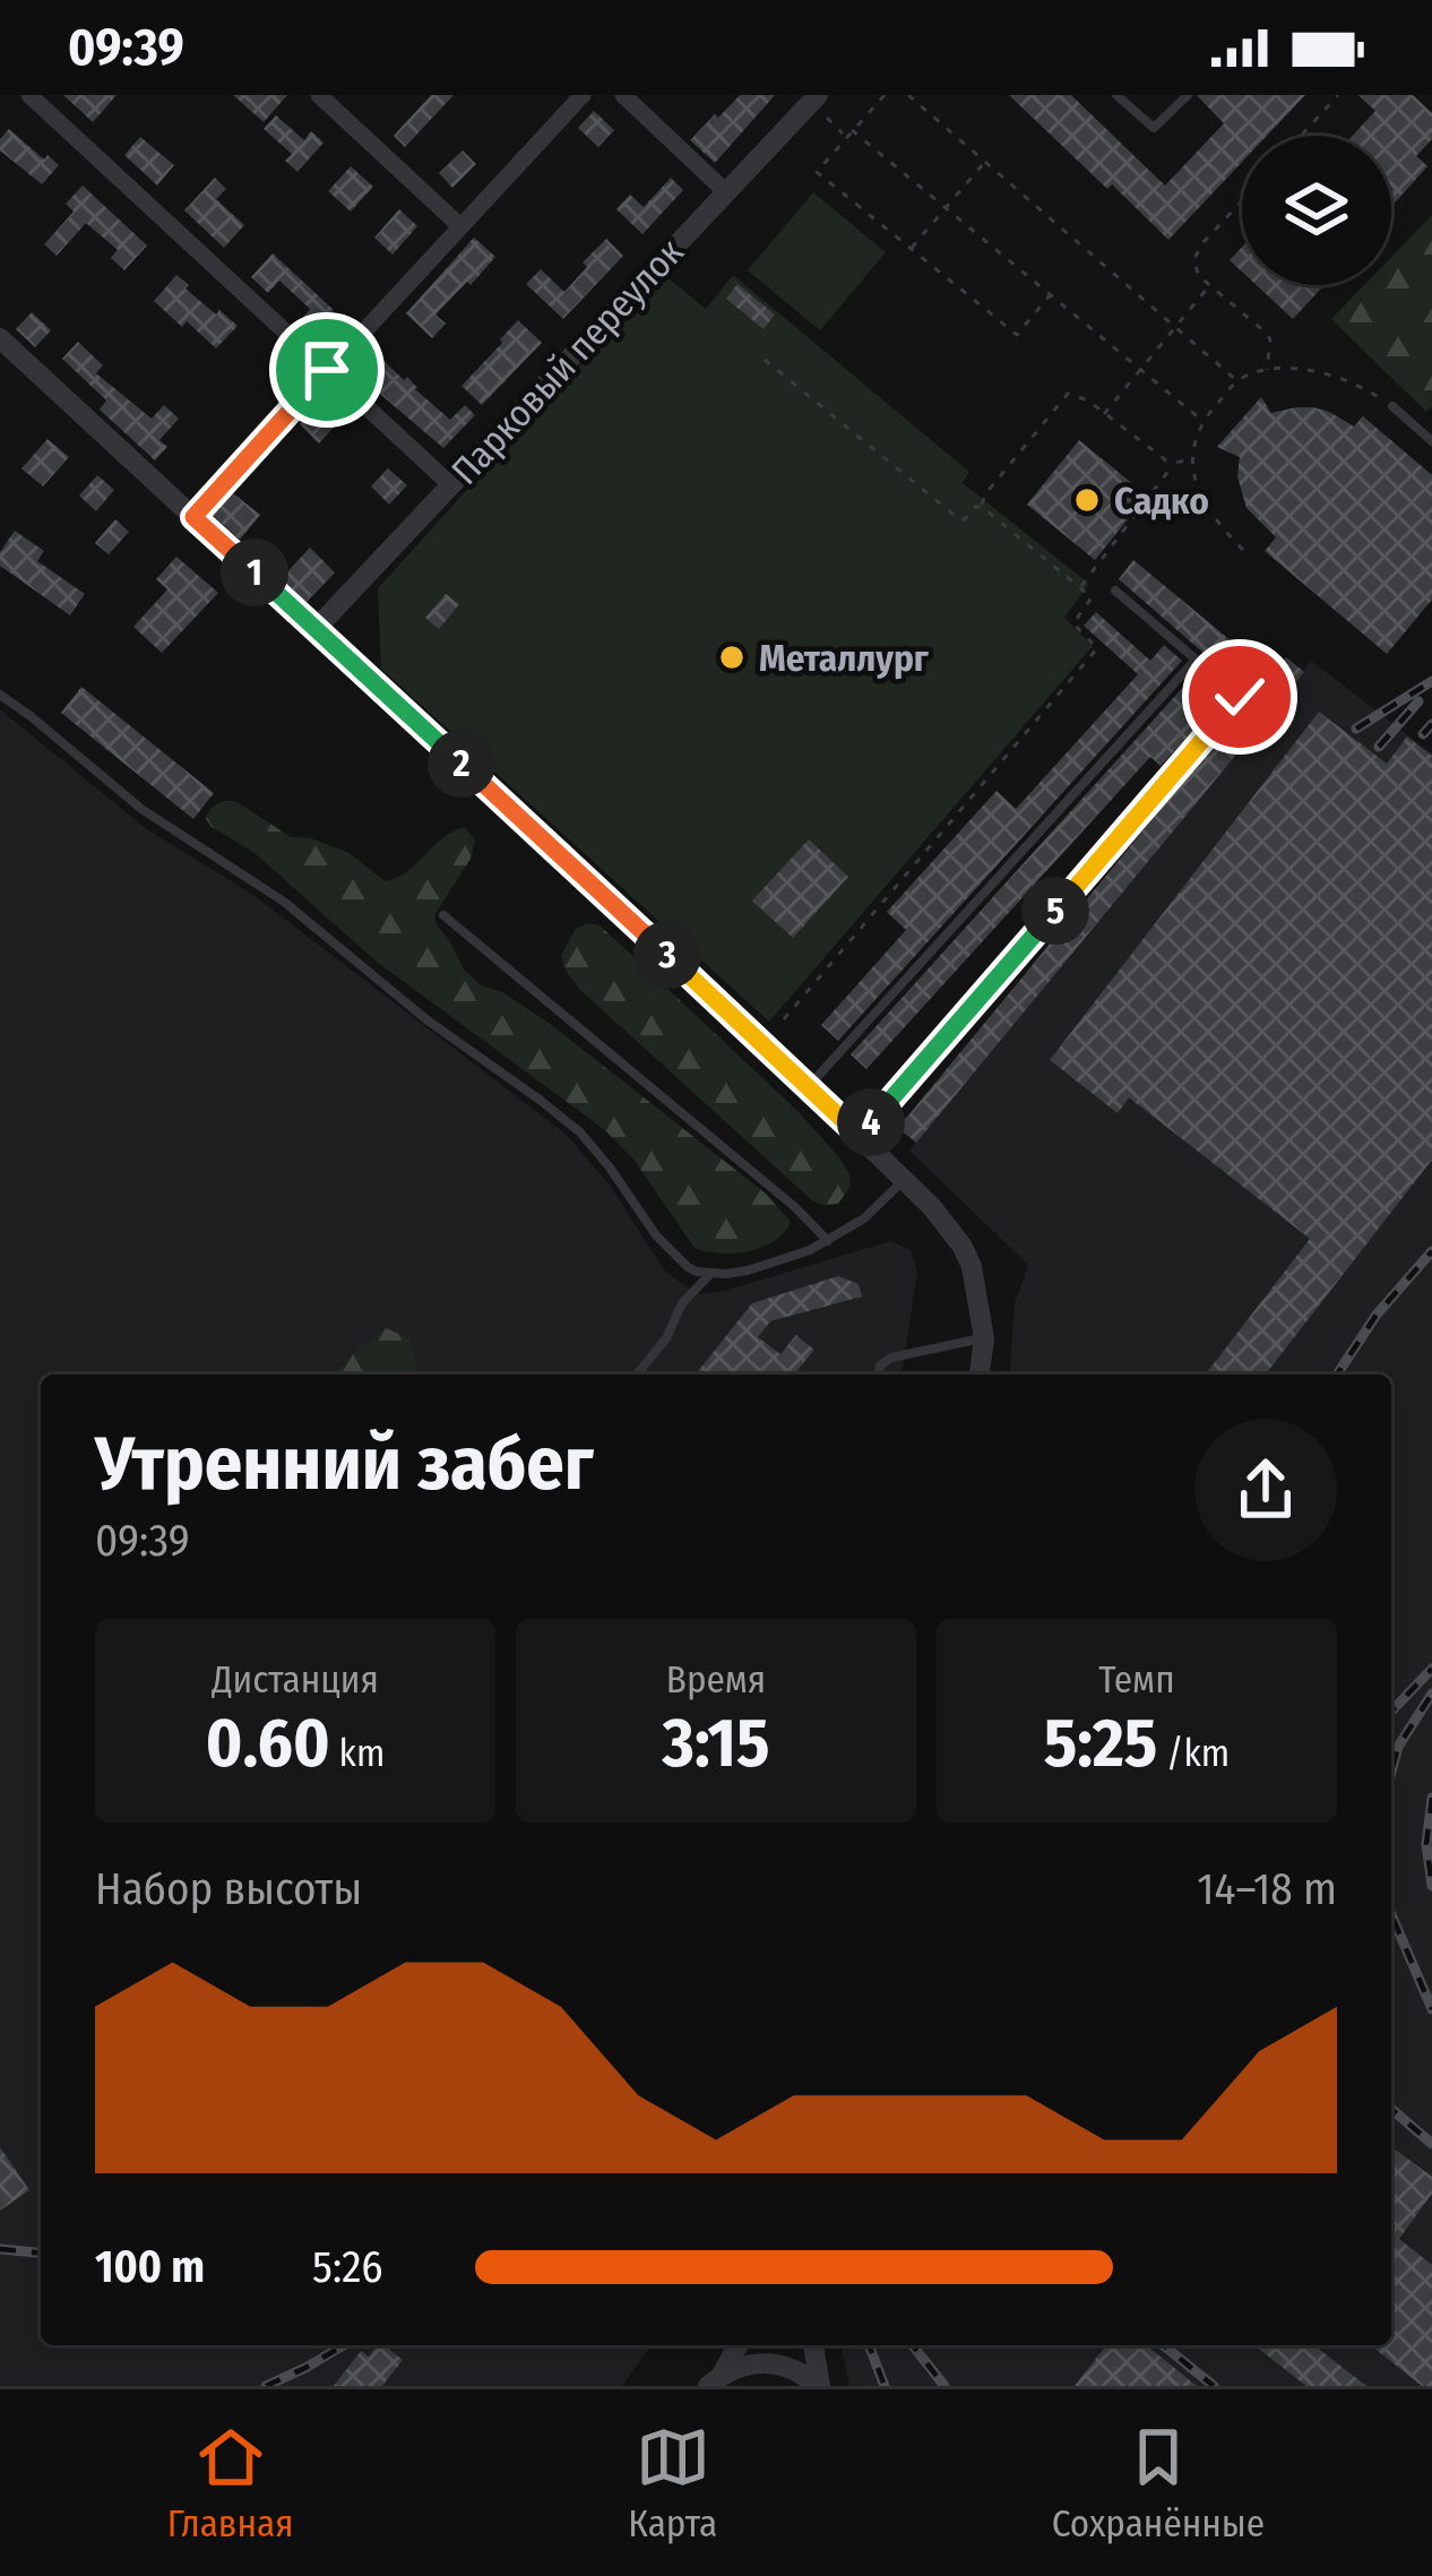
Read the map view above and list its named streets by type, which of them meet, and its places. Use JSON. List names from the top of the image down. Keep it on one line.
{"streets":{"street":["Парковый переулок"]},"places":["Садко","Металлург"],"page":{"status":"09:39","pins":["1","2","5","3","4"],"heading":["Утренний забег","09:39"],"stats":[["Дистанция","0.60 km"],["Время","3:15"],["Темп","5:25 /km"]],"chart":["Набор высоты","14–18 m"],"list":[{"name":"100 m","note":"5:26"}],"tabs":["Главная","Карта","Сохранённые"]}}
